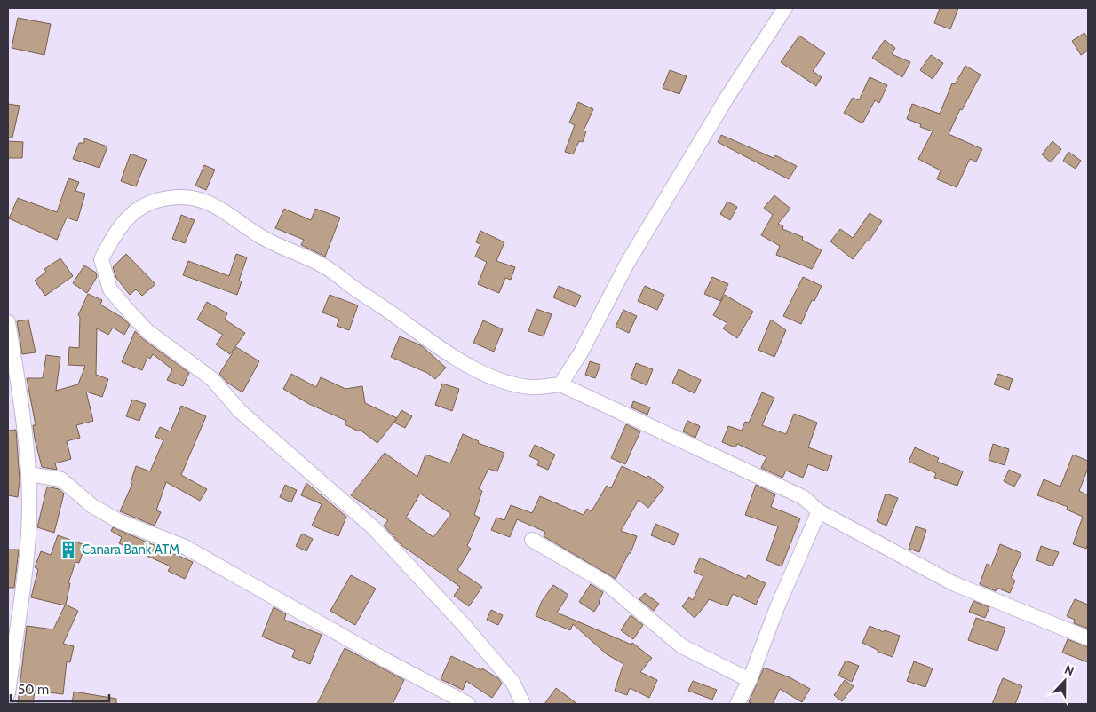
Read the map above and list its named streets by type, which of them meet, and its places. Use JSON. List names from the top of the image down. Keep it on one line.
{"places":{"building":["Canara Bank ATM"]},"scale_bar":"50 m","north":"top"}
